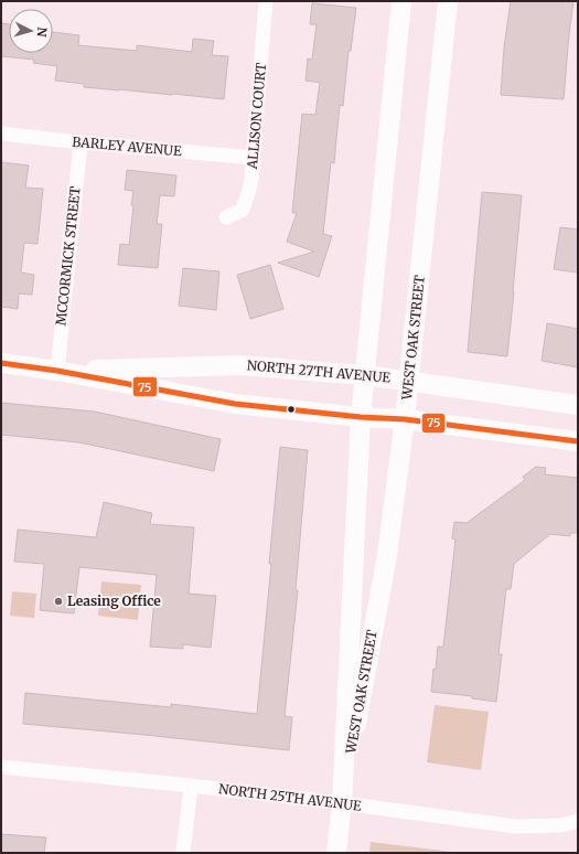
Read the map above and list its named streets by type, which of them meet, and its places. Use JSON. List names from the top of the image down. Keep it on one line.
{"streets":{"main road":["WEST OAK STREET","NORTH 27TH AVENUE"],"street":["ALLISON COURT","BARLEY AVENUE","MCCORMICK STREET","NORTH 25TH AVENUE"]},"crossings":[["ALLISON COURT","BARLEY AVENUE"],["BARLEY AVENUE","MCCORMICK STREET"],["MCCORMICK STREET","NORTH 27TH AVENUE"],["WEST OAK STREET","NORTH 27TH AVENUE"],["WEST OAK STREET","NORTH 25TH AVENUE"]],"places":["Leasing Office"],"lines":["transit line 75"],"north":"right"}
